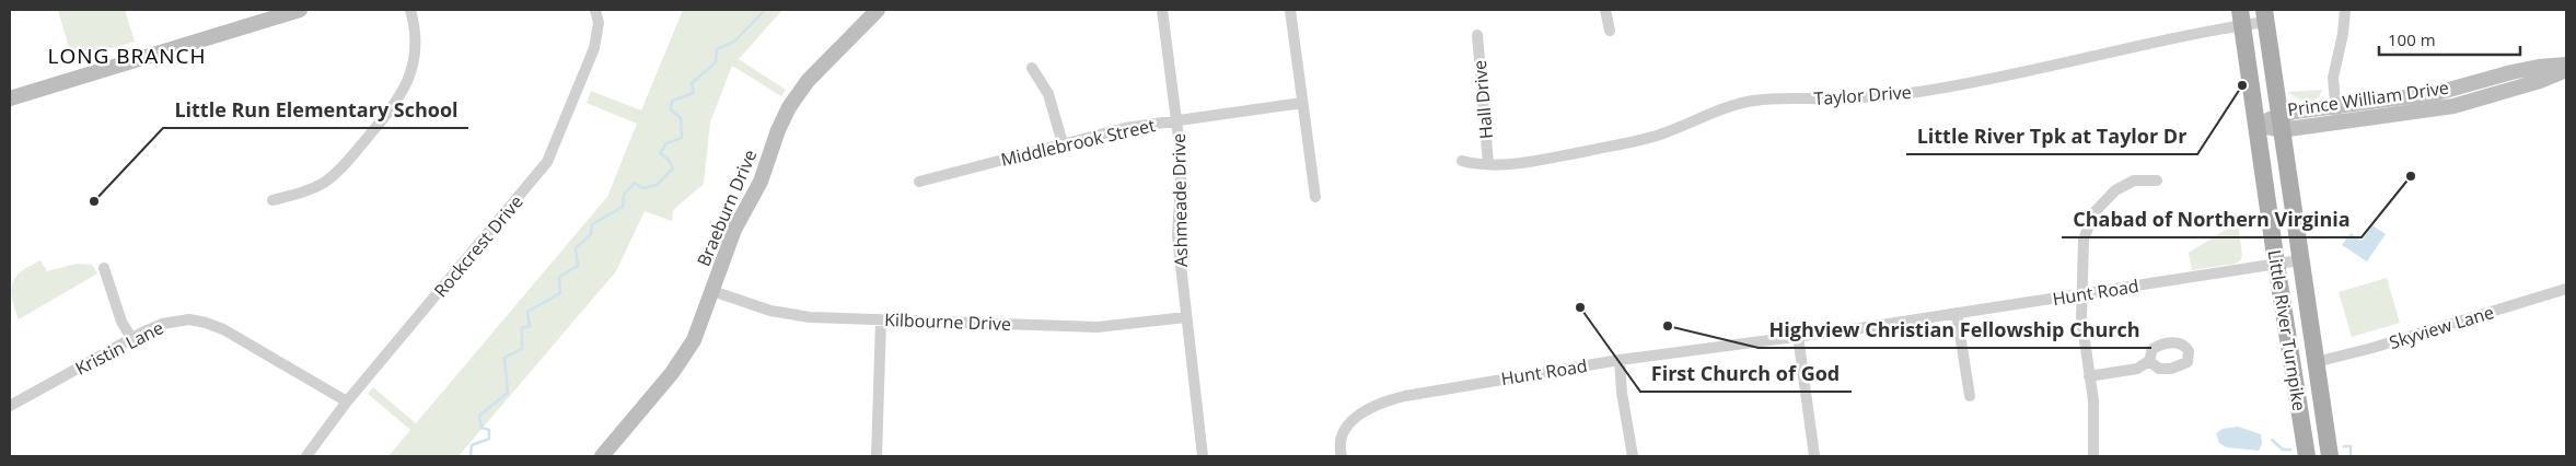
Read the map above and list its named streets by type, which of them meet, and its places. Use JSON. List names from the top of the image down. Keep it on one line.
{"streets":{"main road":["Little River Turnpike"],"street":["Taylor Drive","Prince William Drive","Hall Drive","Middlebrook Street","Ashmeade Drive","Braeburn Drive","Rockcrest Drive","Hunt Road","Kilbourne Drive","Skyview Lane","Kristin Lane"]},"crossings":[["Taylor Drive","Hall Drive"],["Taylor Drive","Little River Turnpike"],["Prince William Drive","Little River Turnpike"],["Middlebrook Street","Ashmeade Drive"],["Ashmeade Drive","Kilbourne Drive"],["Braeburn Drive","Kilbourne Drive"],["Rockcrest Drive","Kristin Lane"],["Hunt Road","Little River Turnpike"],["Skyview Lane","Little River Turnpike"]],"districts":["LONG BRANCH"],"places":["Little River Tpk at Taylor Dr","Chabad of Northern Virginia","Little Run Elementary School","First Church of God","Highview Christian Fellowship Church"],"scale_bar":"100 m"}
